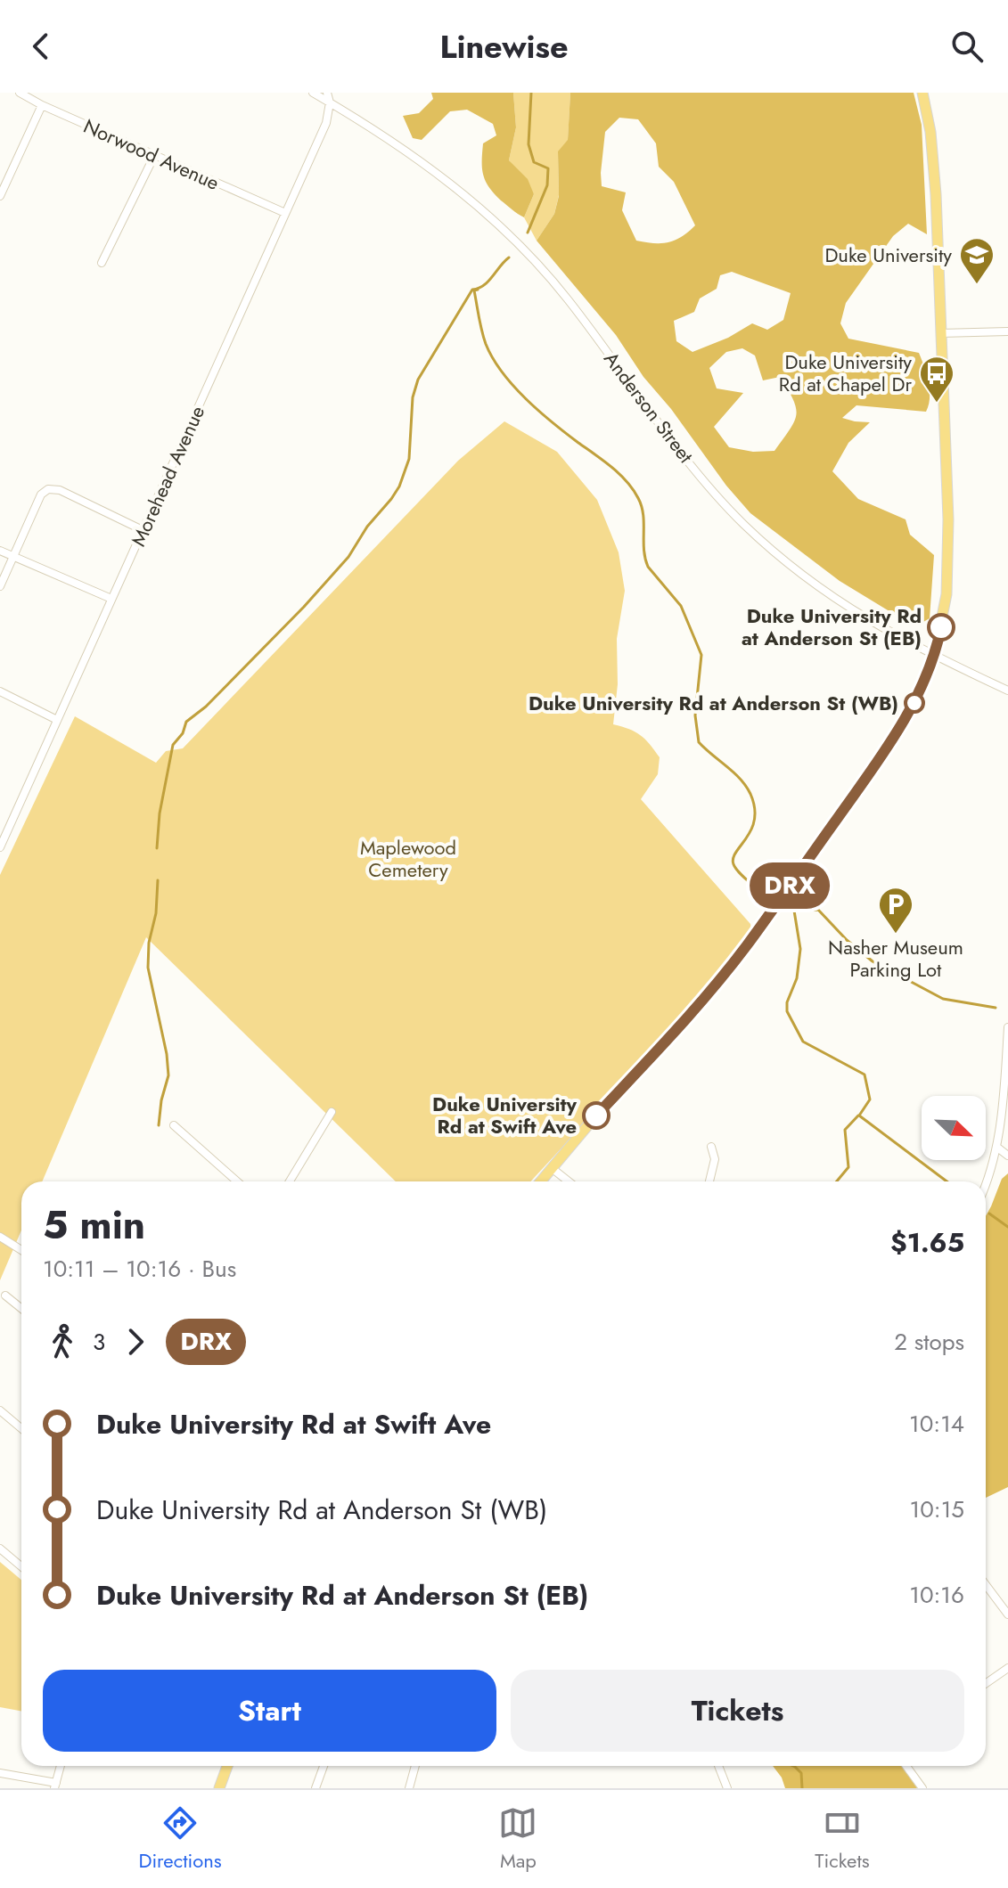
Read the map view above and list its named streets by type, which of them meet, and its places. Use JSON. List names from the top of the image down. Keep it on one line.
{"streets":{"street":["Norwood Avenue","Anderson Street","Morehead Avenue"]},"crossings":[["Norwood Avenue","Morehead Avenue"],["Anderson Street","Morehead Avenue"]],"parks":["Maplewood Cemetery"],"places":{"school or university":["Duke University"],"bus stop":["Duke University Rd at Chapel Dr"],"other":["Duke University Rd at Anderson St (EB)","Duke University Rd at Anderson St (WB)","Duke University Rd at Swift Ave"],"parking":["Nasher Museum Parking Lot"]},"lines":["bus line DRX"],"north":"bottom right","page":{"header":"Linewise","on_map":"DRX","heading":["5 min","10:11 – 10:16 · Bus","$1.65"],"legs":["3","DRX","2 stops"],"list":[{"name":"Duke University Rd at Swift Ave","value":"10:14"},{"name":"Duke University Rd at Anderson St (WB)","value":"10:15"},{"name":"Duke University Rd at Anderson St (EB)","value":"10:16"}],"buttons":["Start","Tickets"],"tabs":["Directions","Map","Tickets"]}}
